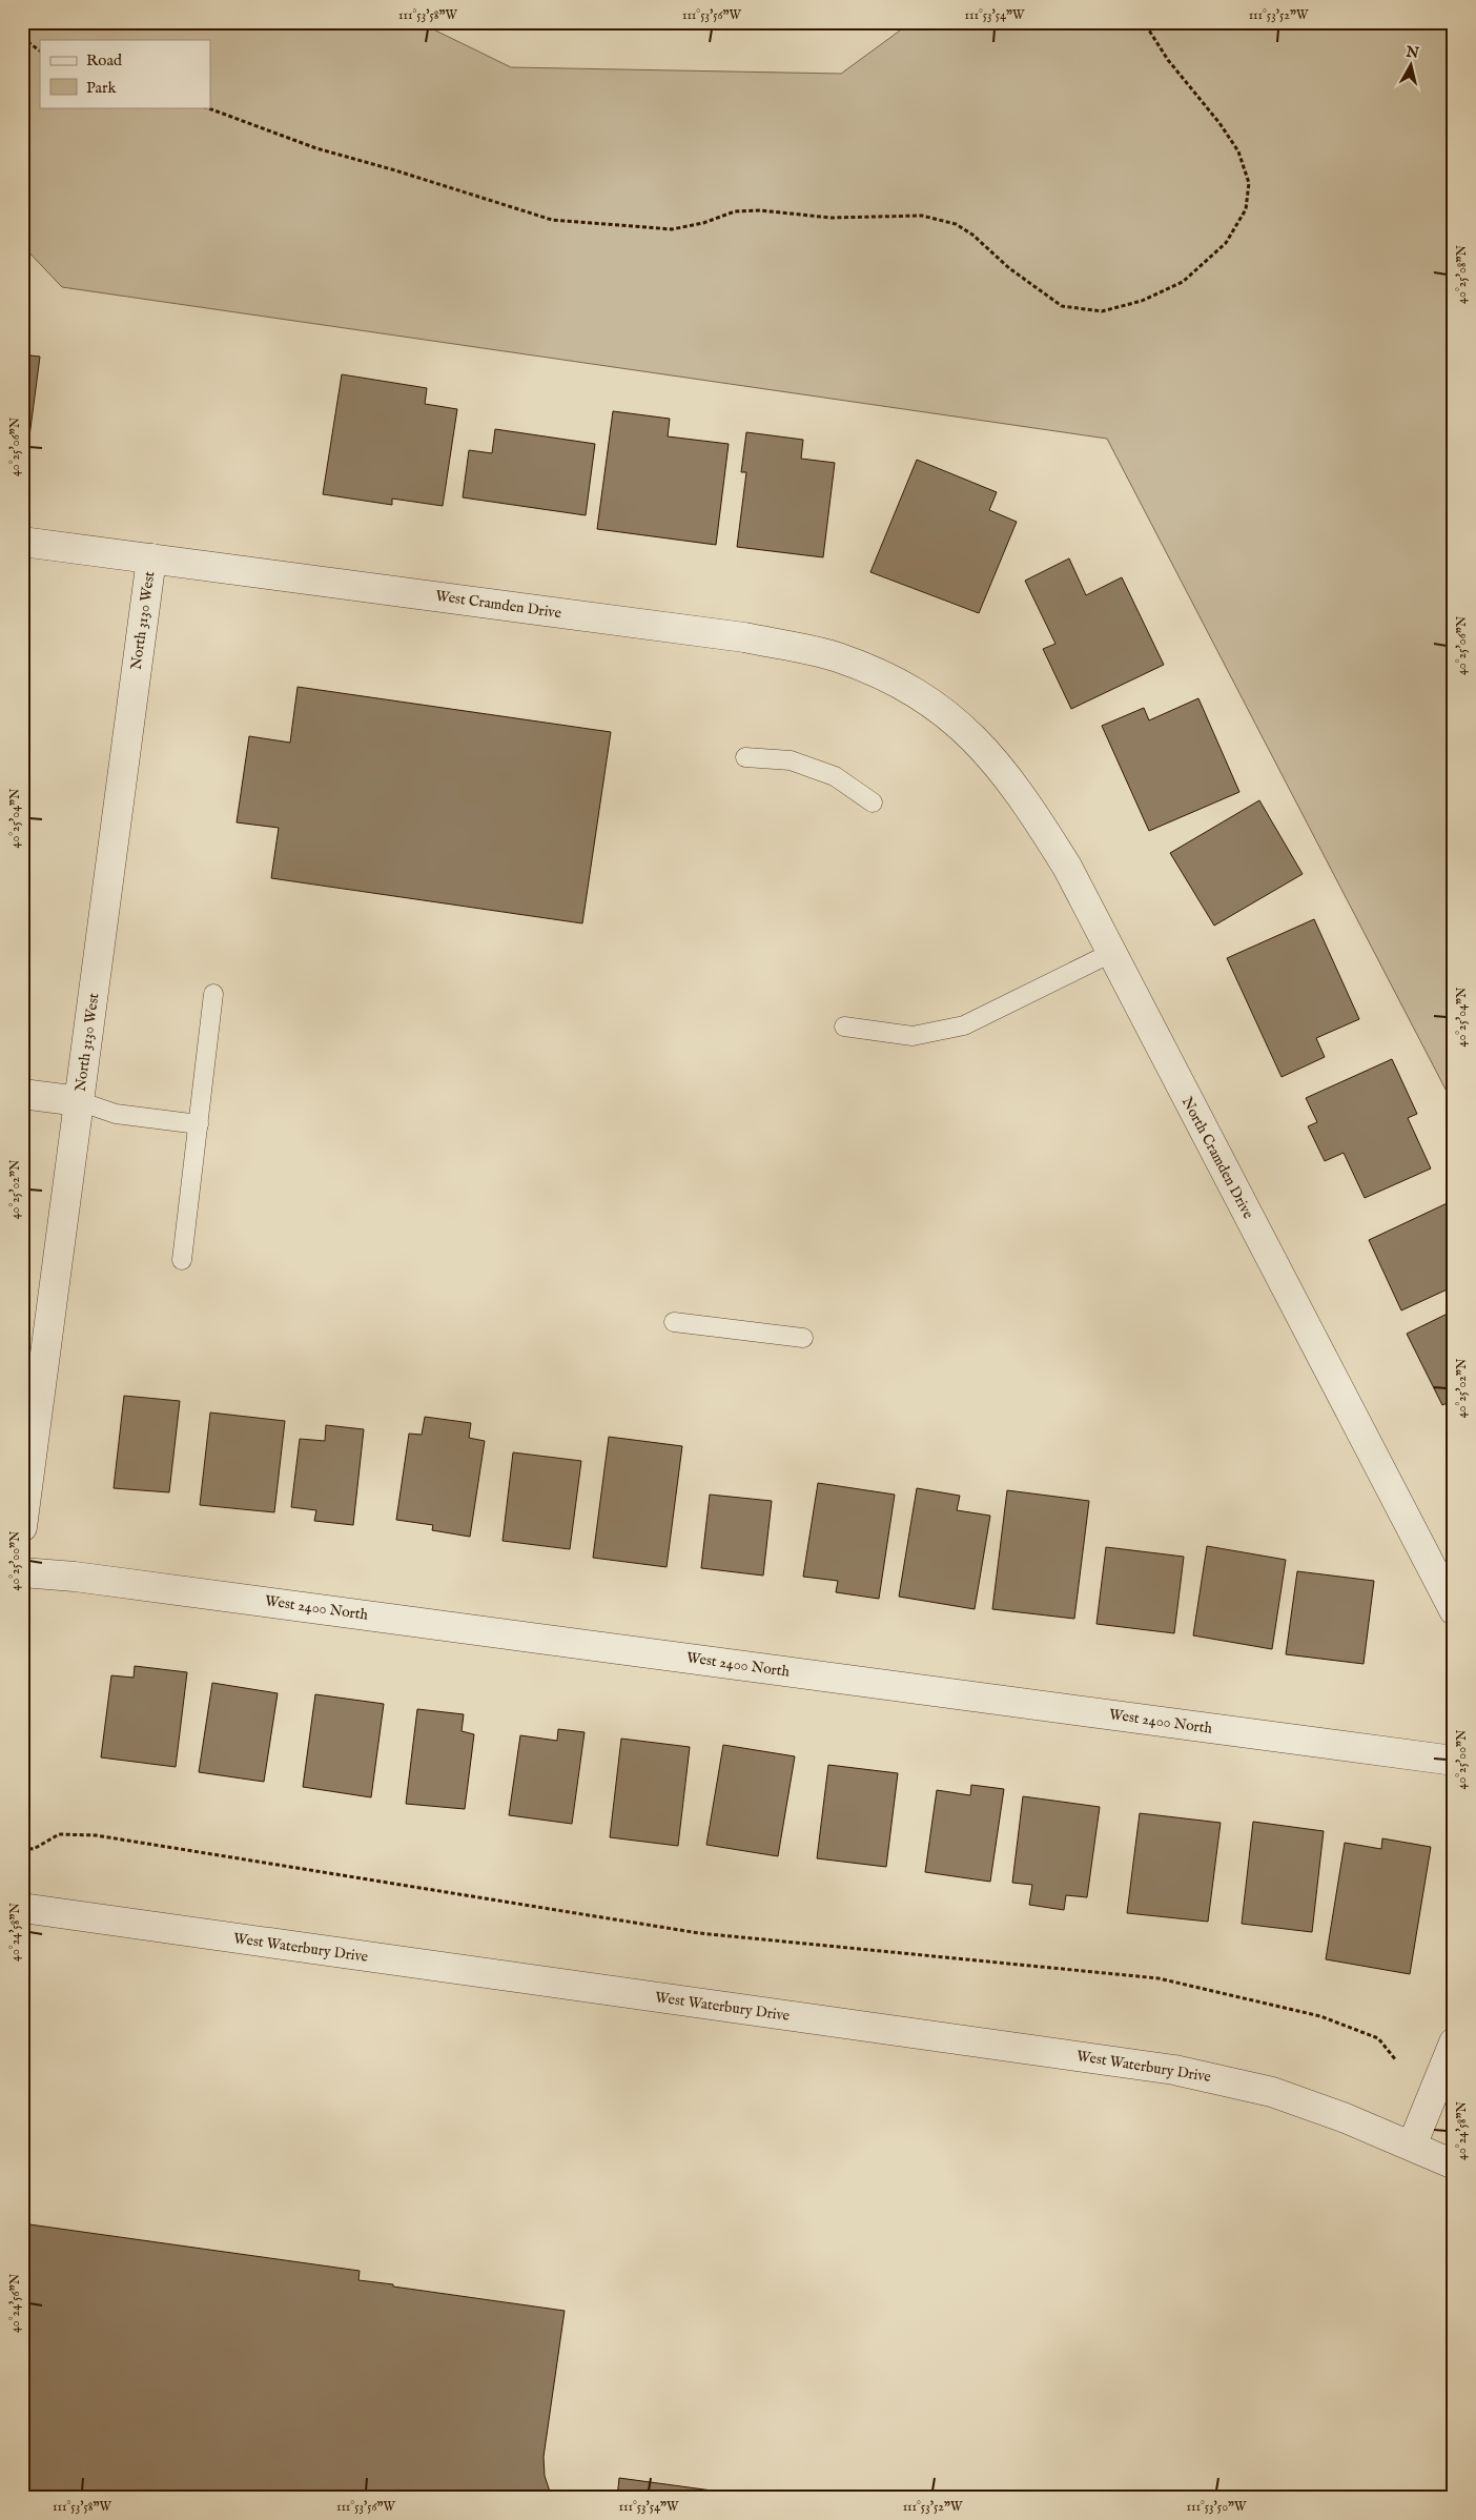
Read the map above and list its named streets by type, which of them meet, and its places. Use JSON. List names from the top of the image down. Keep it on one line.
{"streets":{"street":["West Cramden Drive","North 3130 West","North Cramden Drive","West 2400 North","West Waterbury Drive"]},"crossings":[["West Cramden Drive","North 3130 West"],["West Cramden Drive","North Cramden Drive"]],"legend":["Road","Park"],"north":"top","coordinates":["111°53'58\"W","111°53'56\"W","111°53'54\"W","111°53'52\"W","40°25'08\"N","40°25'06\"N","40°25'04\"N","40°25'02\"N","40°25'00\"N","40°24'58\"N","40°24'56\"N","111°53'50\"W"]}
